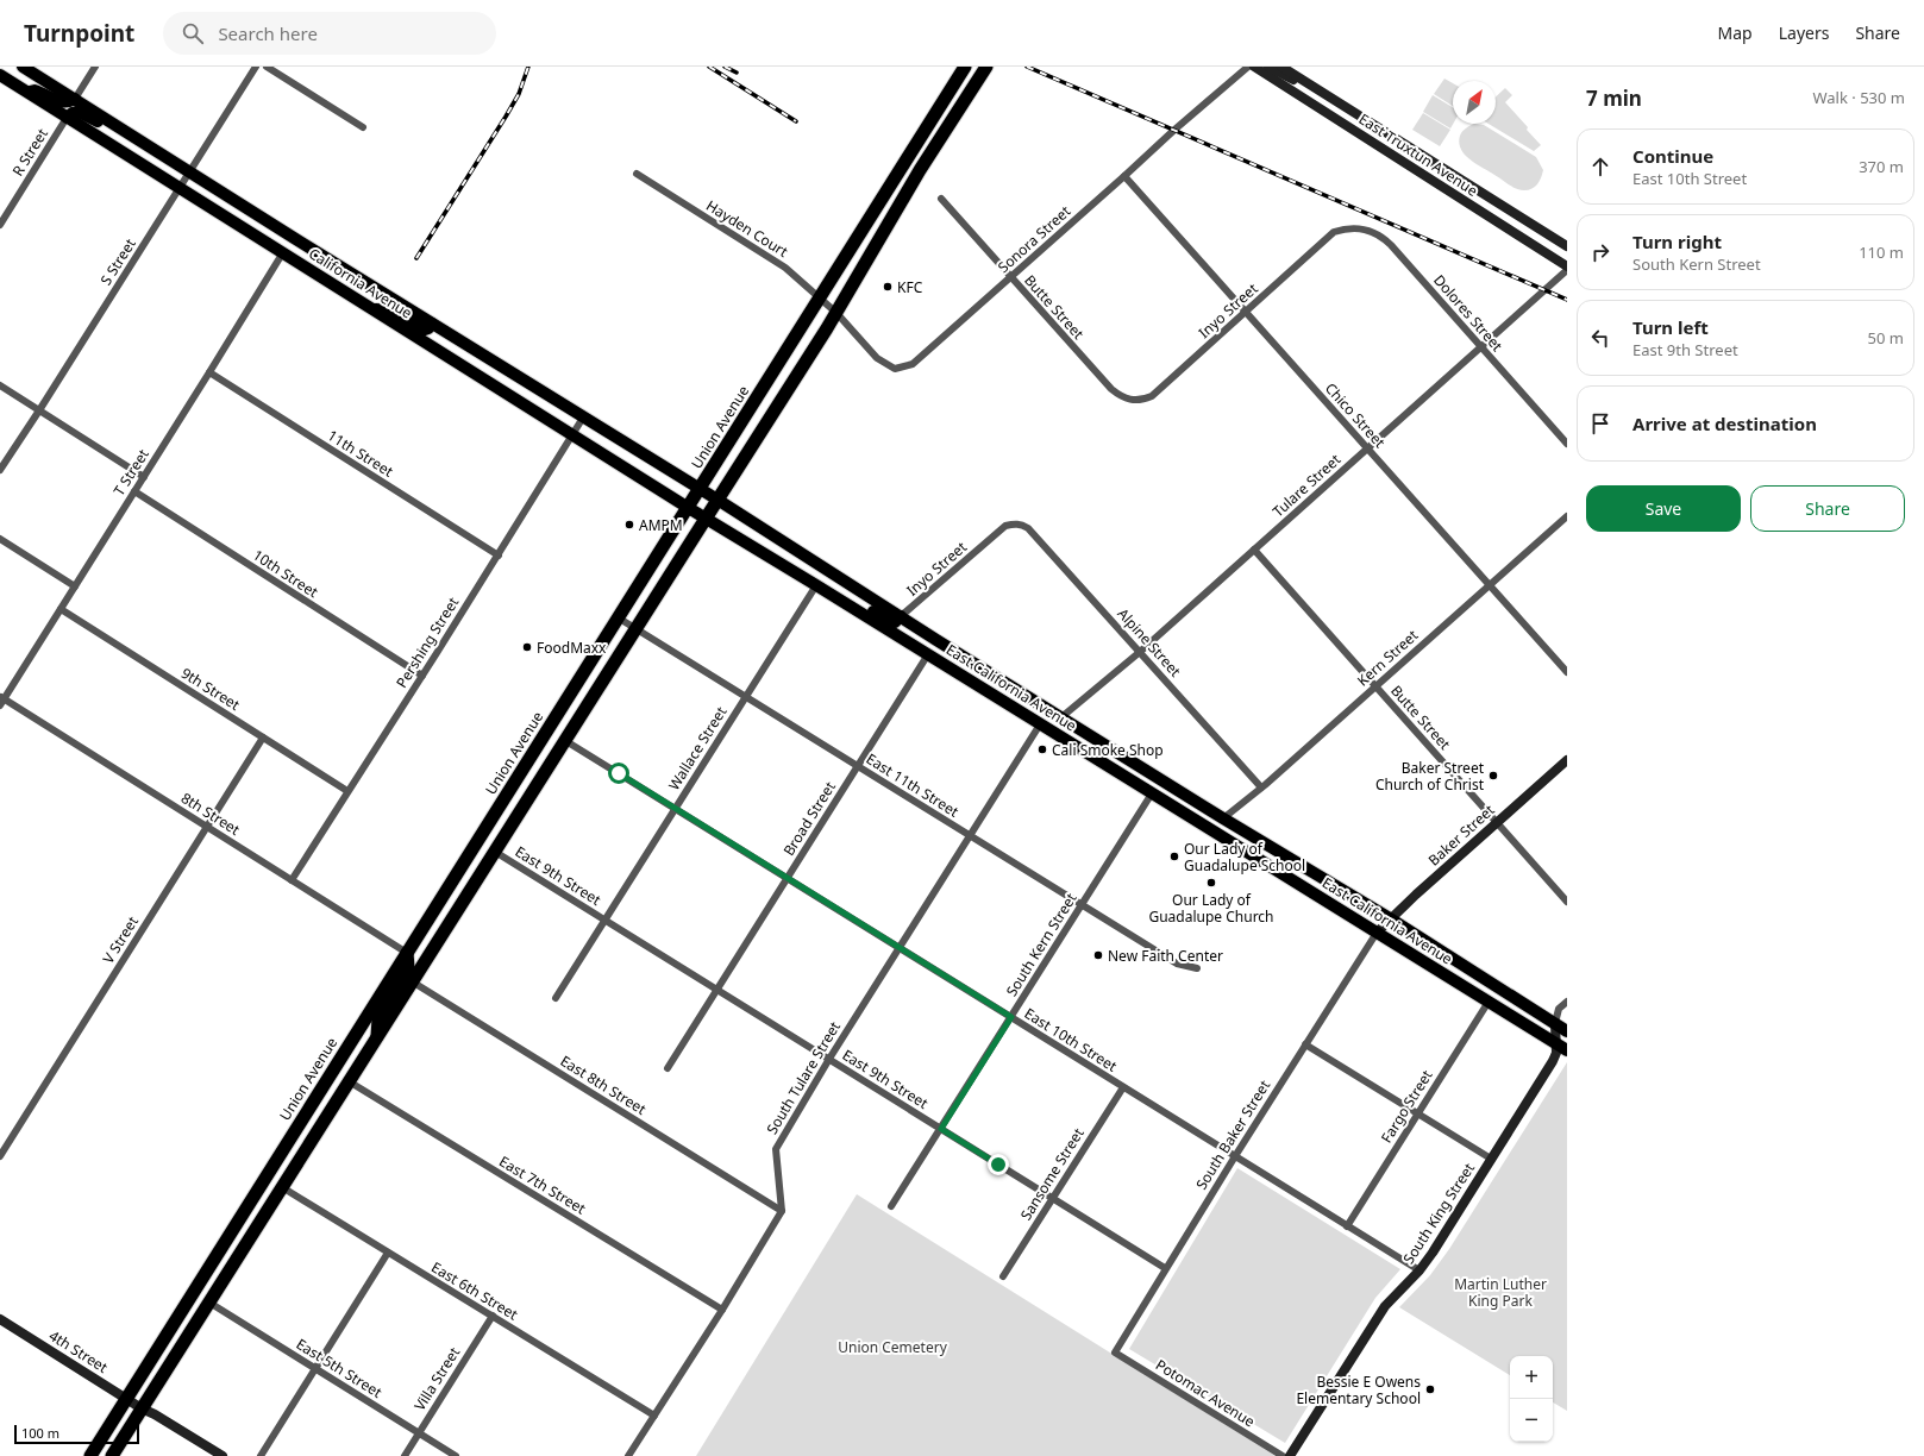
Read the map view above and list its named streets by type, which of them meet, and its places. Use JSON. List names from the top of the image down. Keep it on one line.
{"streets":{"highway":["Union Avenue"],"main road":["California Avenue","East California Avenue"],"street":["R Street","East Truxtun Avenue","Hayden Court","Sonora Street","S Street","Butte Street","Inyo Street","Dolores Street","Chico Street","11th Street","T Street","Tulare Street","10th Street","Pershing Street","Alpine Street","Kern Street","9th Street","Wallace Street","East 11th Street","8th Street","Broad Street","Baker Street","East 9th Street","V Street","South Kern Street","East 10th Street","South Tulare Street","East 8th Street","Fargo Street","South Baker Street","Sansome Street","East 7th Street","South King Street","East 6th Street","4th Street","East 5th Street","Villa Street","Potomac Avenue"]},"crossings":[["R Street","California Avenue"],["East Truxtun Avenue","Tulare Street"],["Hayden Court","Sonora Street"],["Hayden Court","Union Avenue"],["Sonora Street","Butte Street"],["Sonora Street","Chico Street"],["S Street","California Avenue"],["California Avenue","Union Avenue"],["California Avenue","T Street"],["California Avenue","Pershing Street"],["California Avenue","East California Avenue"],["Butte Street","Inyo Street"],["Butte Street","Tulare Street"],["Butte Street","Kern Street"],["Butte Street","Baker Street"],["Inyo Street","Dolores Street"],["Inyo Street","Chico Street"],["Inyo Street","Alpine Street"],["Inyo Street","East California Avenue"],["Dolores Street","Tulare Street"],["Chico Street","Tulare Street"],["Chico Street","Kern Street"],["Union Avenue","East 11th Street"],["Union Avenue","8th Street"],["Union Avenue","4th Street"],["11th Street","T Street"],["11th Street","Pershing Street"],["T Street","10th Street"],["T Street","9th Street"],["T Street","8th Street"],["Tulare Street","Alpine Street"],["Tulare Street","East California Avenue"],["10th Street","Pershing Street"],["Pershing Street","9th Street"],["Pershing Street","8th Street"],["Alpine Street","Kern Street"],["Kern Street","East California Avenue"],["East California Avenue","Wallace Street"],["East California Avenue","Broad Street"],["East California Avenue","Baker Street"],["East California Avenue","South Kern Street"],["East California Avenue","South Tulare Street"],["East California Avenue","Fargo Street"],["East California Avenue","South Baker Street"],["East California Avenue","South King Street"],["9th Street","V Street"],["Wallace Street","East 11th Street"],["Wallace Street","East 9th Street"],["Wallace Street","East 10th Street"],["East 11th Street","Broad Street"],["East 11th Street","South Kern Street"],["East 11th Street","South Tulare Street"],["8th Street","V Street"],["Broad Street","East 9th Street"],["Broad Street","East 10th Street"],["Baker Street","South Baker Street"],["East 9th Street","South Kern Street"],["East 9th Street","South Tulare Street"],["East 9th Street","South Baker Street"],["East 9th Street","Sansome Street"],["South Kern Street","East 10th Street"],["East 10th Street","South Tulare Street"],["East 10th Street","Fargo Street"],["East 10th Street","South Baker Street"],["East 10th Street","Sansome Street"],["East 10th Street","South King Street"],["South Tulare Street","East 8th Street"],["South Baker Street","Potomac Avenue"],["East 6th Street","Villa Street"],["East 5th Street","Villa Street"]],"parks":["Martin Luther King Park","Union Cemetery"],"places":["KFC","AMPM","FoodMaxx","Cali Smoke Shop","Baker Street Church of Christ","Our Lady of Guadalupe School","Our Lady of Guadalupe Church","New Faith Center","Bessie E Owens Elementary School"],"scale_bar":"100 m","north":"top right","page":{"header":"Turnpoint","search":"Search here","nav":["Map","Layers","Share"],"heading":["7 min","Walk · 530 m"],"list":[["Continue","East 10th Street","370 m"],["Turn right","South Kern Street","110 m"],["Turn left","East 9th Street","50 m"],"Arrive at destination"],"buttons":["Save","Share"],"map_buttons":["+","−"],"scale":"100 m"}}
